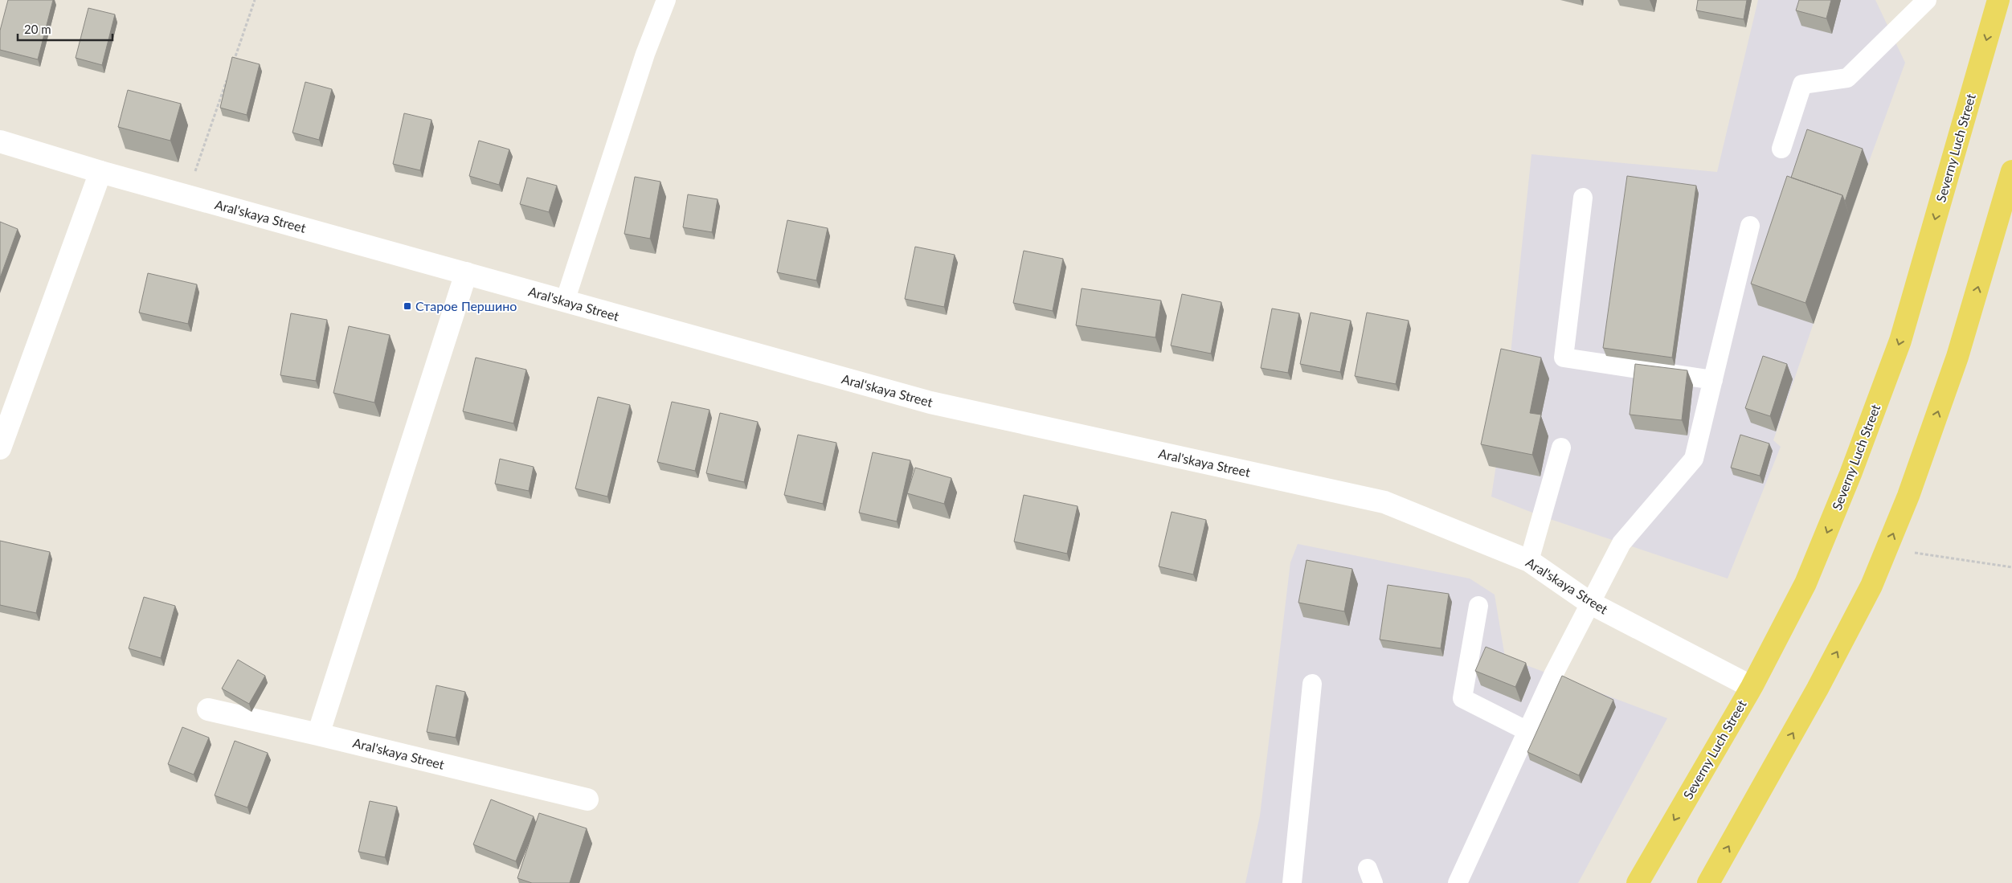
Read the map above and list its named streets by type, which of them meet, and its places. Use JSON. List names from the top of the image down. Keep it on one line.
{"streets":{"main road":["Severny Luch Street"],"street":["Aral'skaya Street"]},"crossings":[["Severny Luch Street","Aral'skaya Street"]],"places":{"transit":["Старое Першино"]},"scale_bar":"20 m"}
